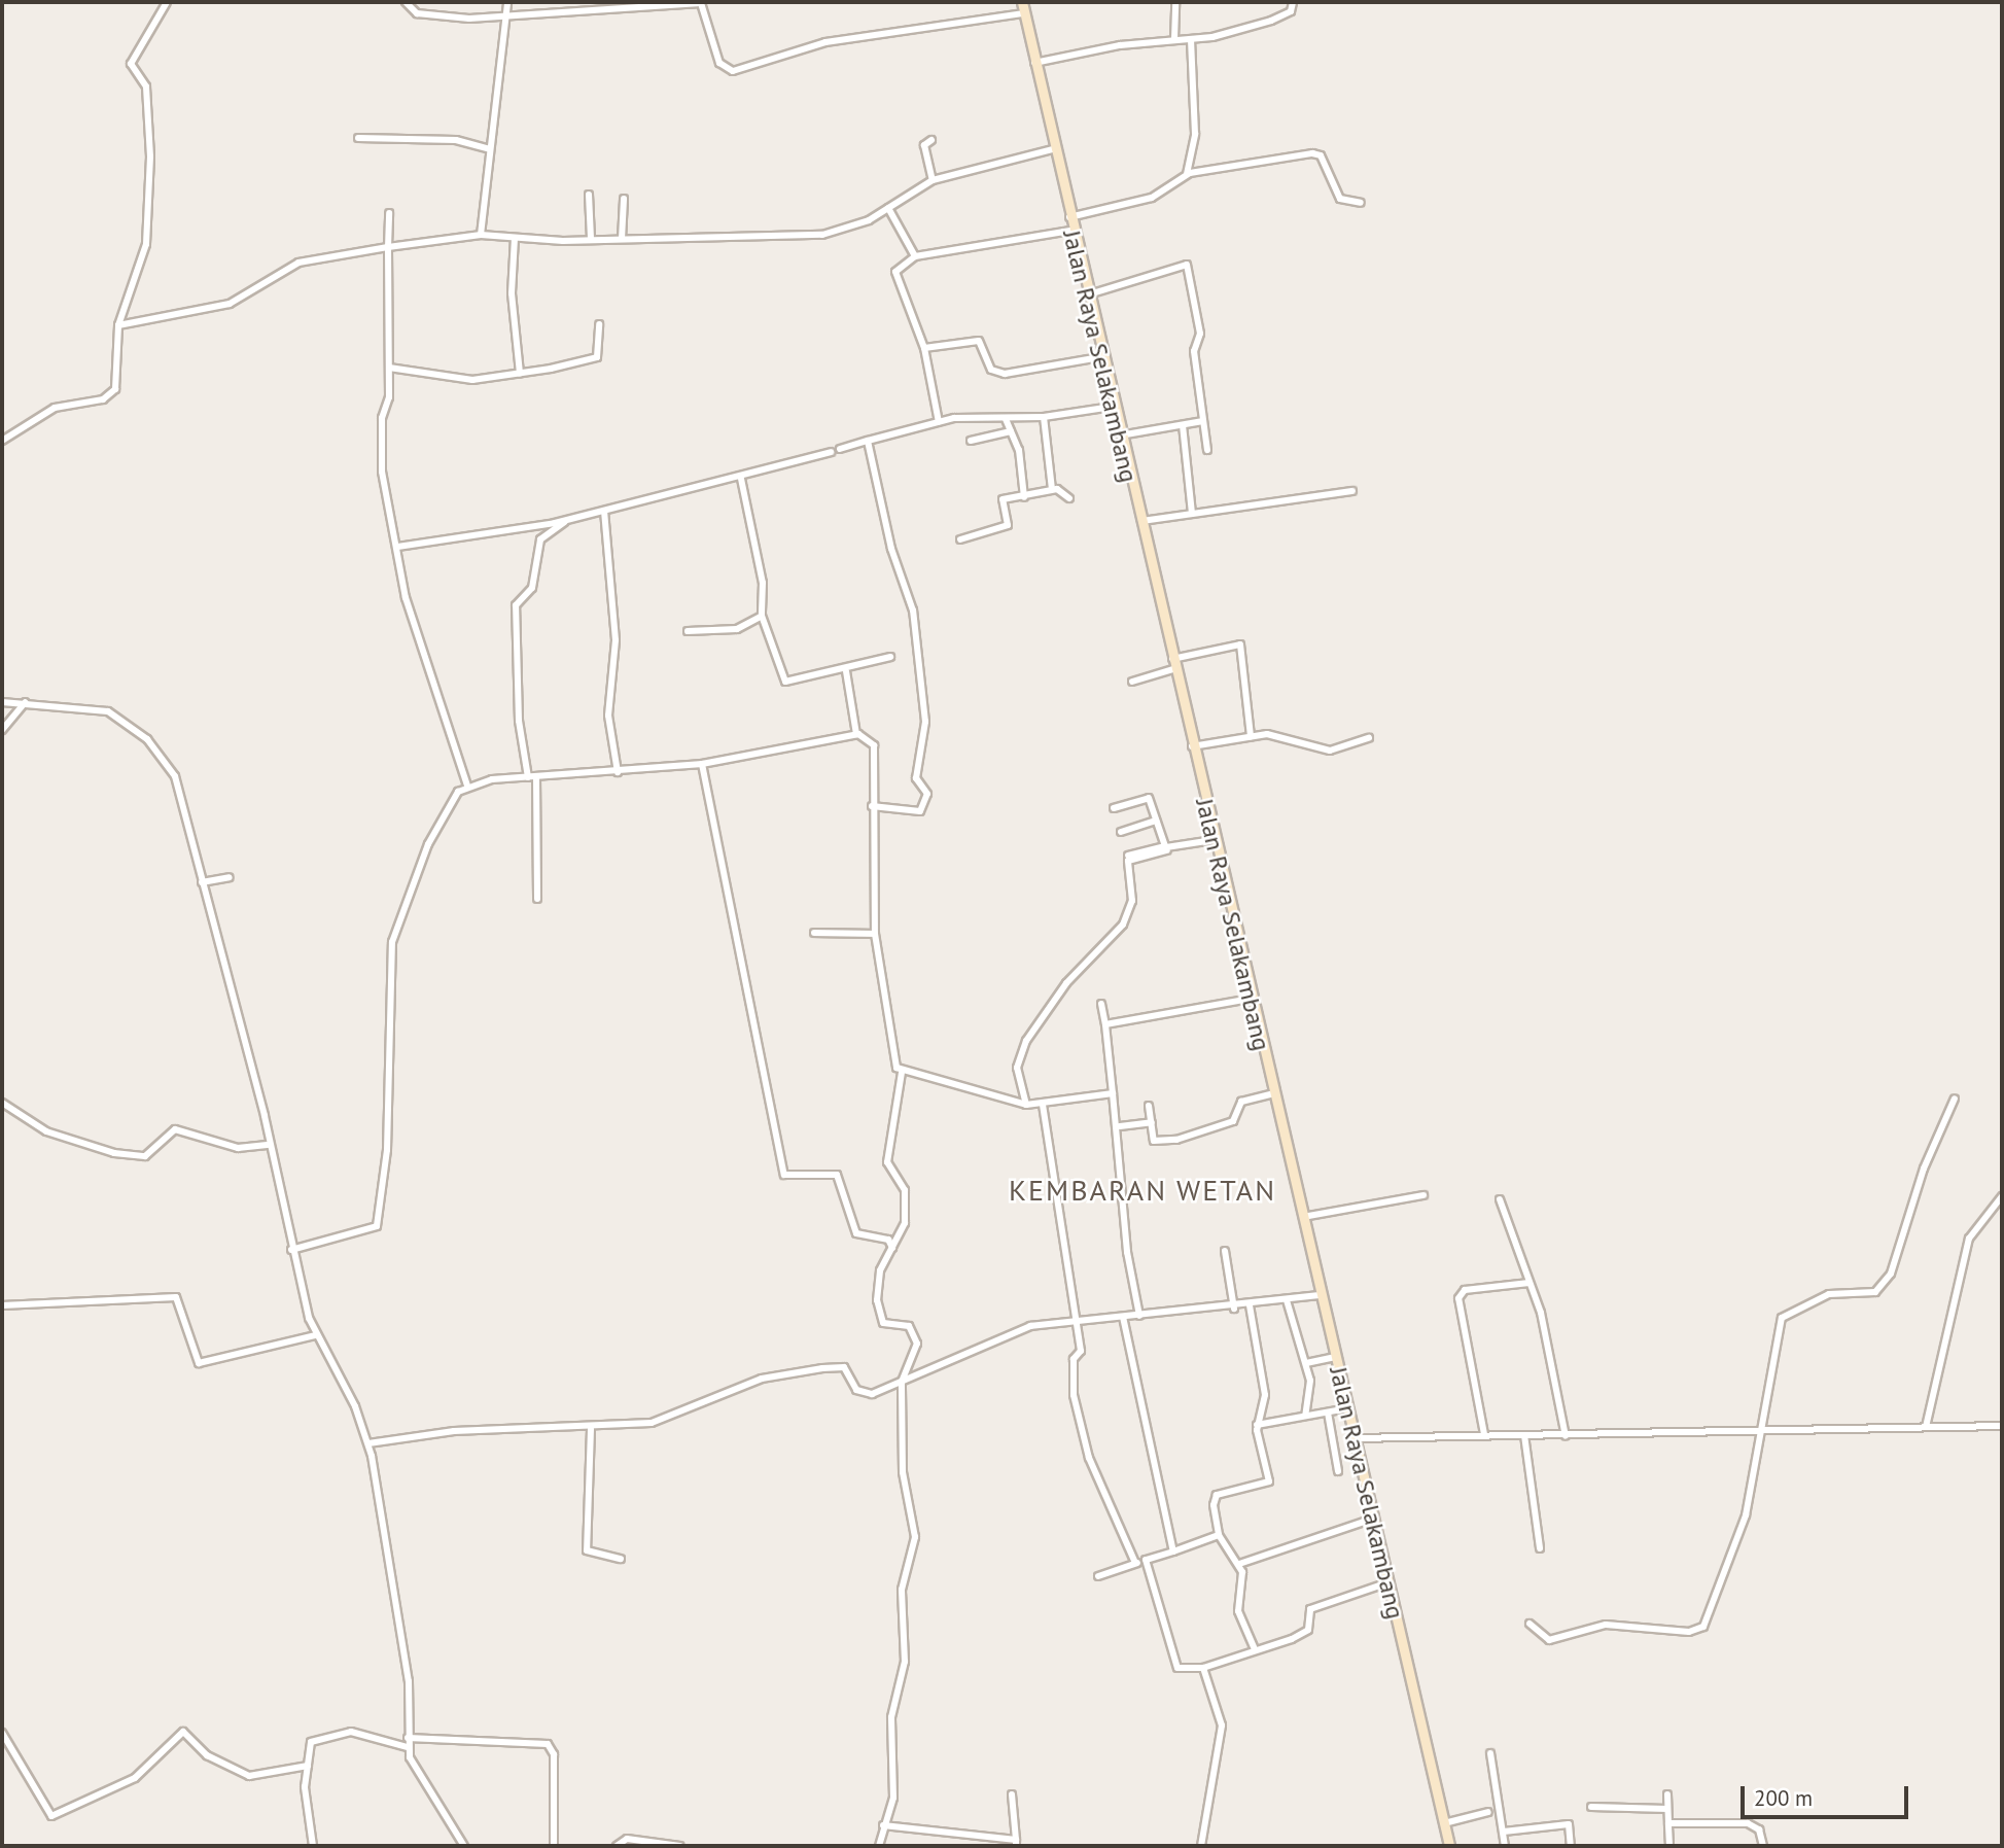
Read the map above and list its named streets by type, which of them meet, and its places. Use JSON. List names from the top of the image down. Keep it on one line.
{"streets":{"main road":["Jalan Raya Selakambang"]},"districts":["KEMBARAN WETAN"],"scale_bar":"200 m"}
